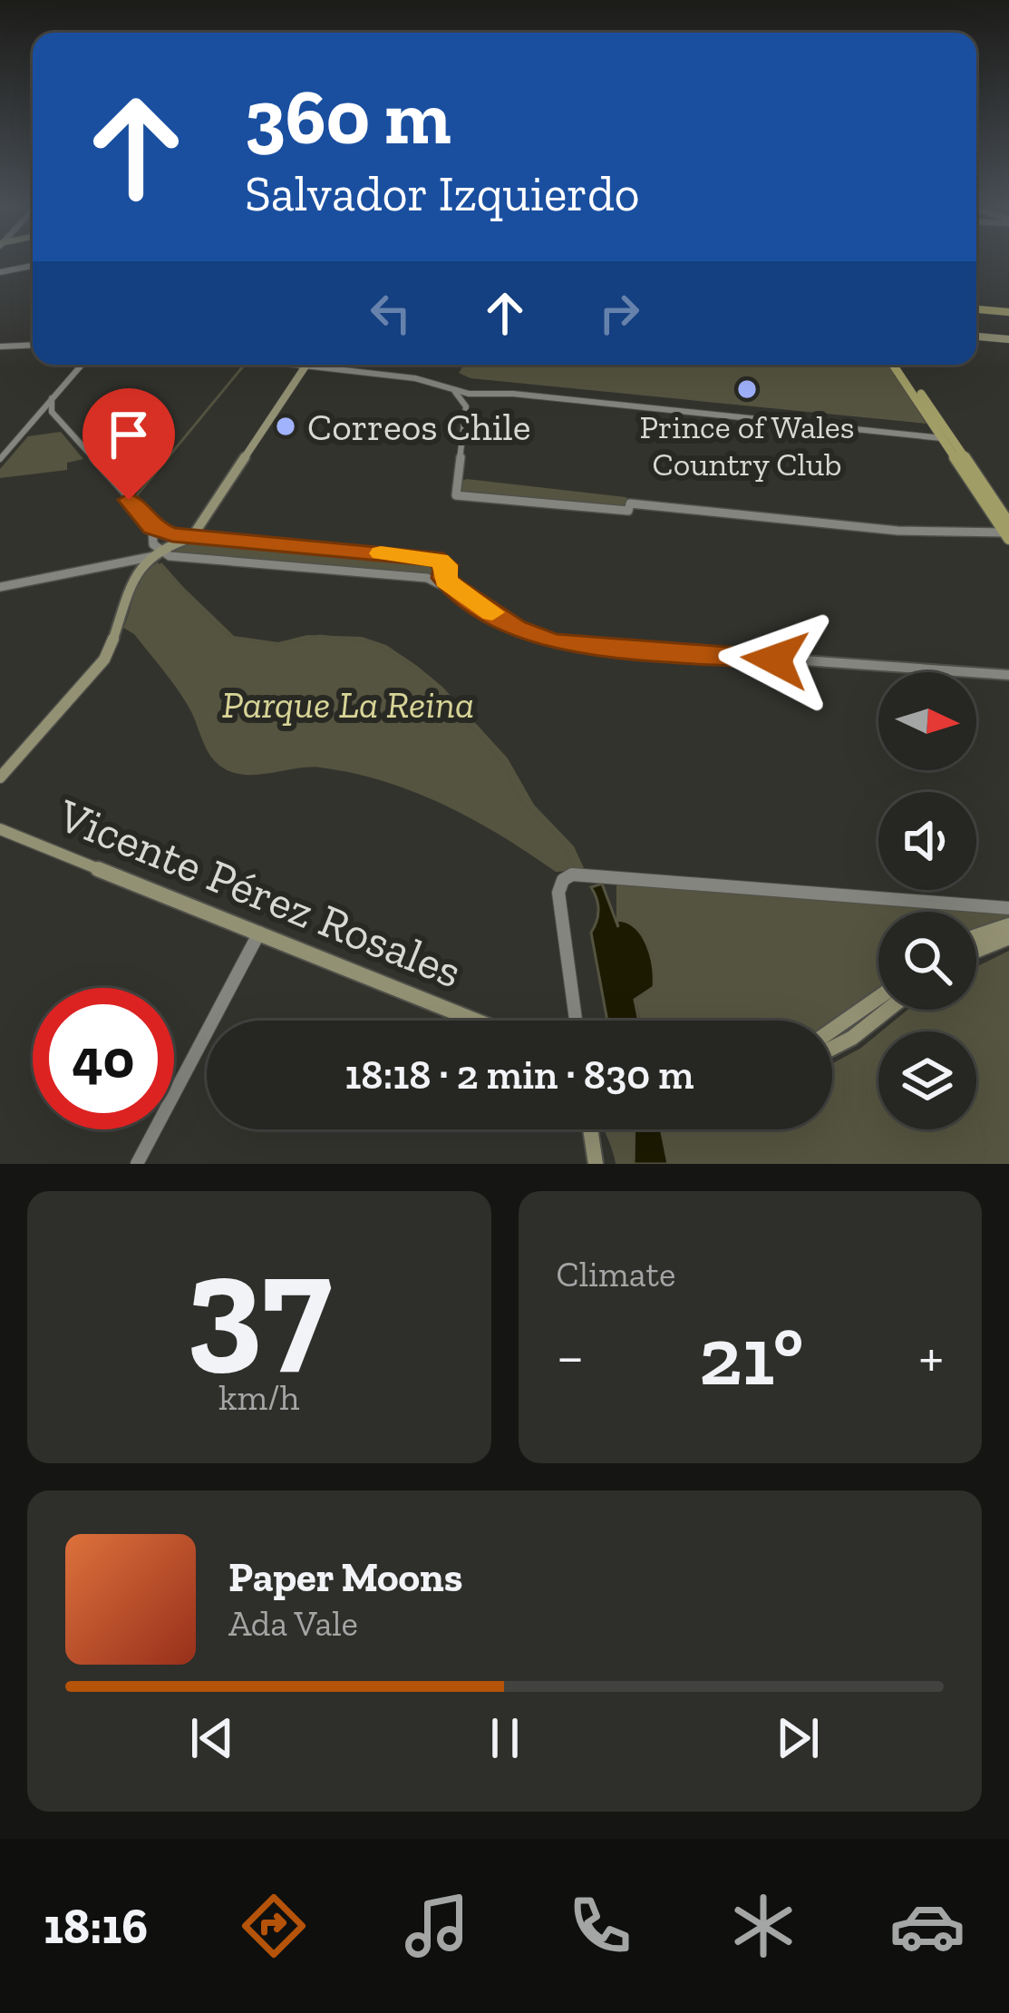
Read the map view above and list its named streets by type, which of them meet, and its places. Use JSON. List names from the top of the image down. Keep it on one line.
{"streets":{"main road":["Vicente Pérez Rosales"]},"parks":["Parque La Reina"],"places":["Prince of Wales Country Club","Correos Chile"],"north":"right","page":{"turn":["360 m","Salvador Izquierdo"],"limit":"40","trip":"18:18 · 2 min · 830 m","tile":[["37","km/h"],"Climate"],"heat":["−","21°","+"],"song":["Paper Moons","Ada Vale"],"tabs":"18:16"}}
